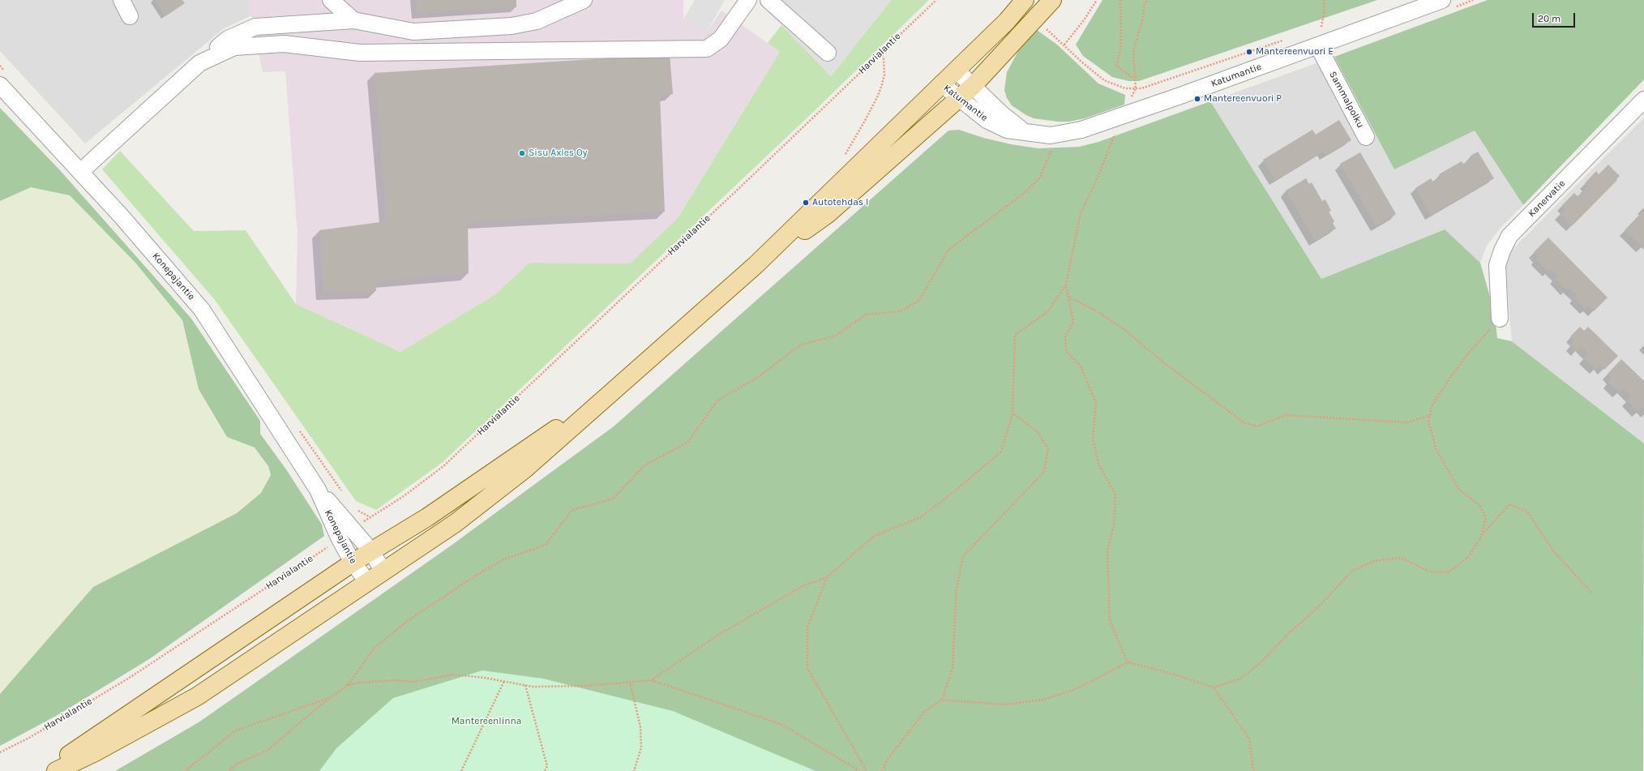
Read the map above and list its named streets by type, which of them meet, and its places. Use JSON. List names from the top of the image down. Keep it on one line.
{"streets":{"street":["Katumantie","Sammalpolku","Kanervatie","Konepajantie"],"path":["Harvialantie"]},"crossings":[["Harvialantie","Konepajantie"],["Katumantie","Sammalpolku"]],"parks":["Mantereenlinna"],"places":["Mantereenvuori E","Mantereenvuori P","Sisu Axles Oy","Autotehdas I"],"scale_bar":"20 m"}
